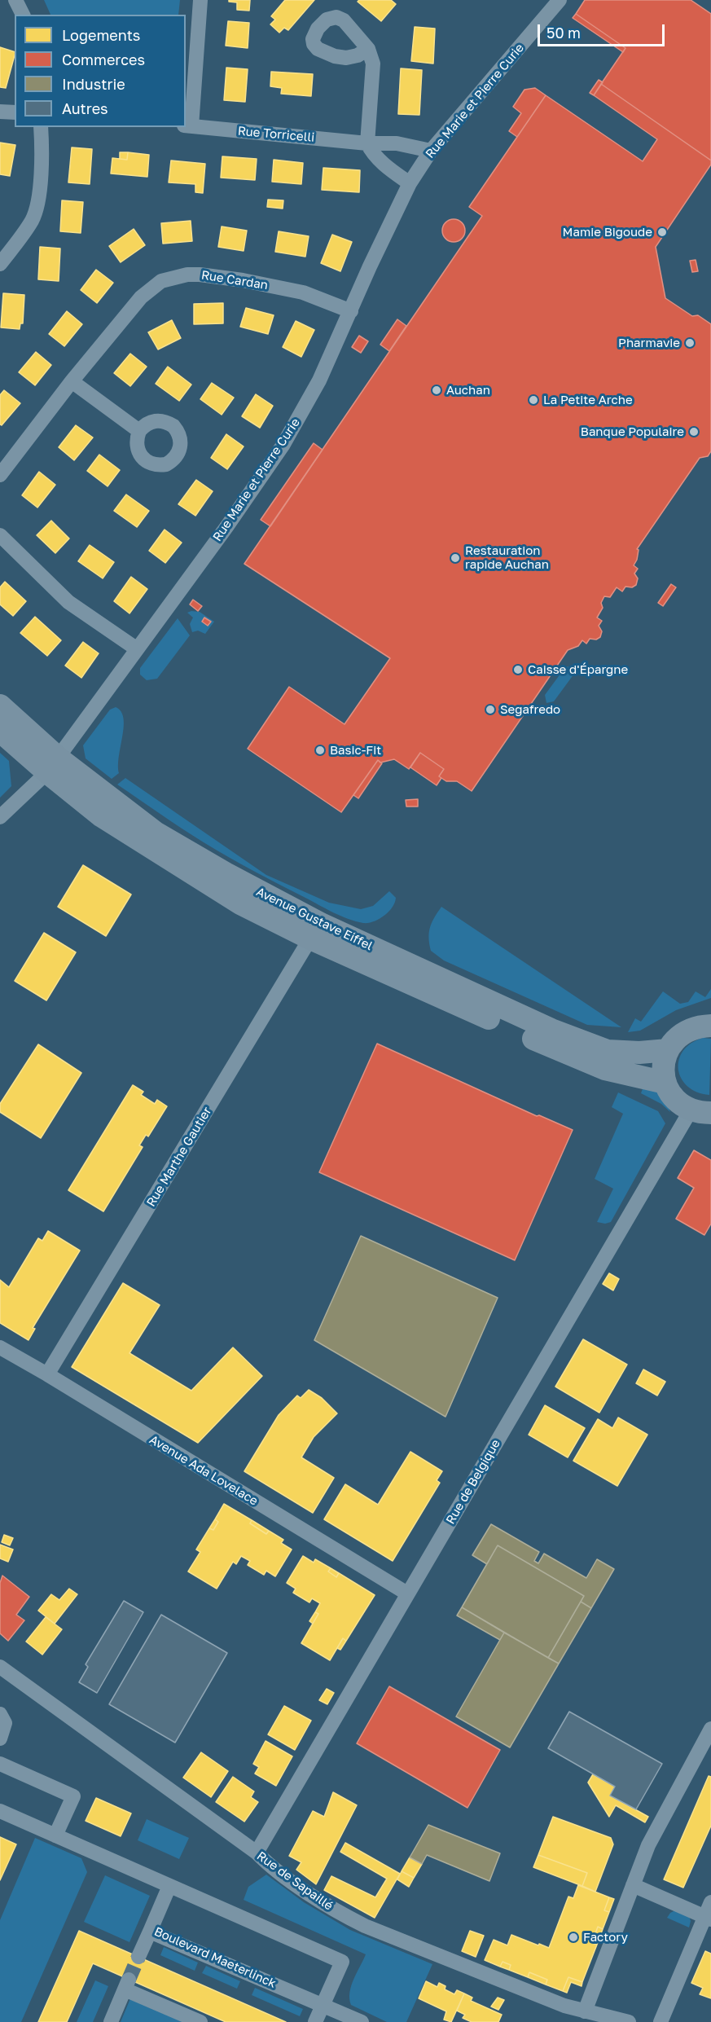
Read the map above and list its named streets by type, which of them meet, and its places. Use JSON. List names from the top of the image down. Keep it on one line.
{"streets":{"main road":["Avenue Gustave Eiffel"],"street":["Rue Marie et Pierre Curie","Rue Torricelli","Rue Cardan","Rue Marthe Gautier","Avenue Ada Lovelace","Rue de Belgique","Rue de Sapaillé","Boulevard Maeterlinck"]},"crossings":[["Rue Marie et Pierre Curie","Rue Torricelli"],["Rue Marie et Pierre Curie","Rue Cardan"],["Rue Marie et Pierre Curie","Avenue Gustave Eiffel"],["Avenue Gustave Eiffel","Rue Marthe Gautier"],["Rue Marthe Gautier","Avenue Ada Lovelace"],["Avenue Ada Lovelace","Rue de Belgique"],["Rue de Belgique","Rue de Sapaillé"]],"places":["Mamie Bigoude","Pharmavie","Auchan","La Petite Arche","Banque Populaire","Restauration rapide Auchan","Caisse d'Épargne","Segafredo","Basic-Fit","Factory"],"legend":["Logements","Commerces","Industrie","Autres"],"scale_bar":"50 m"}
